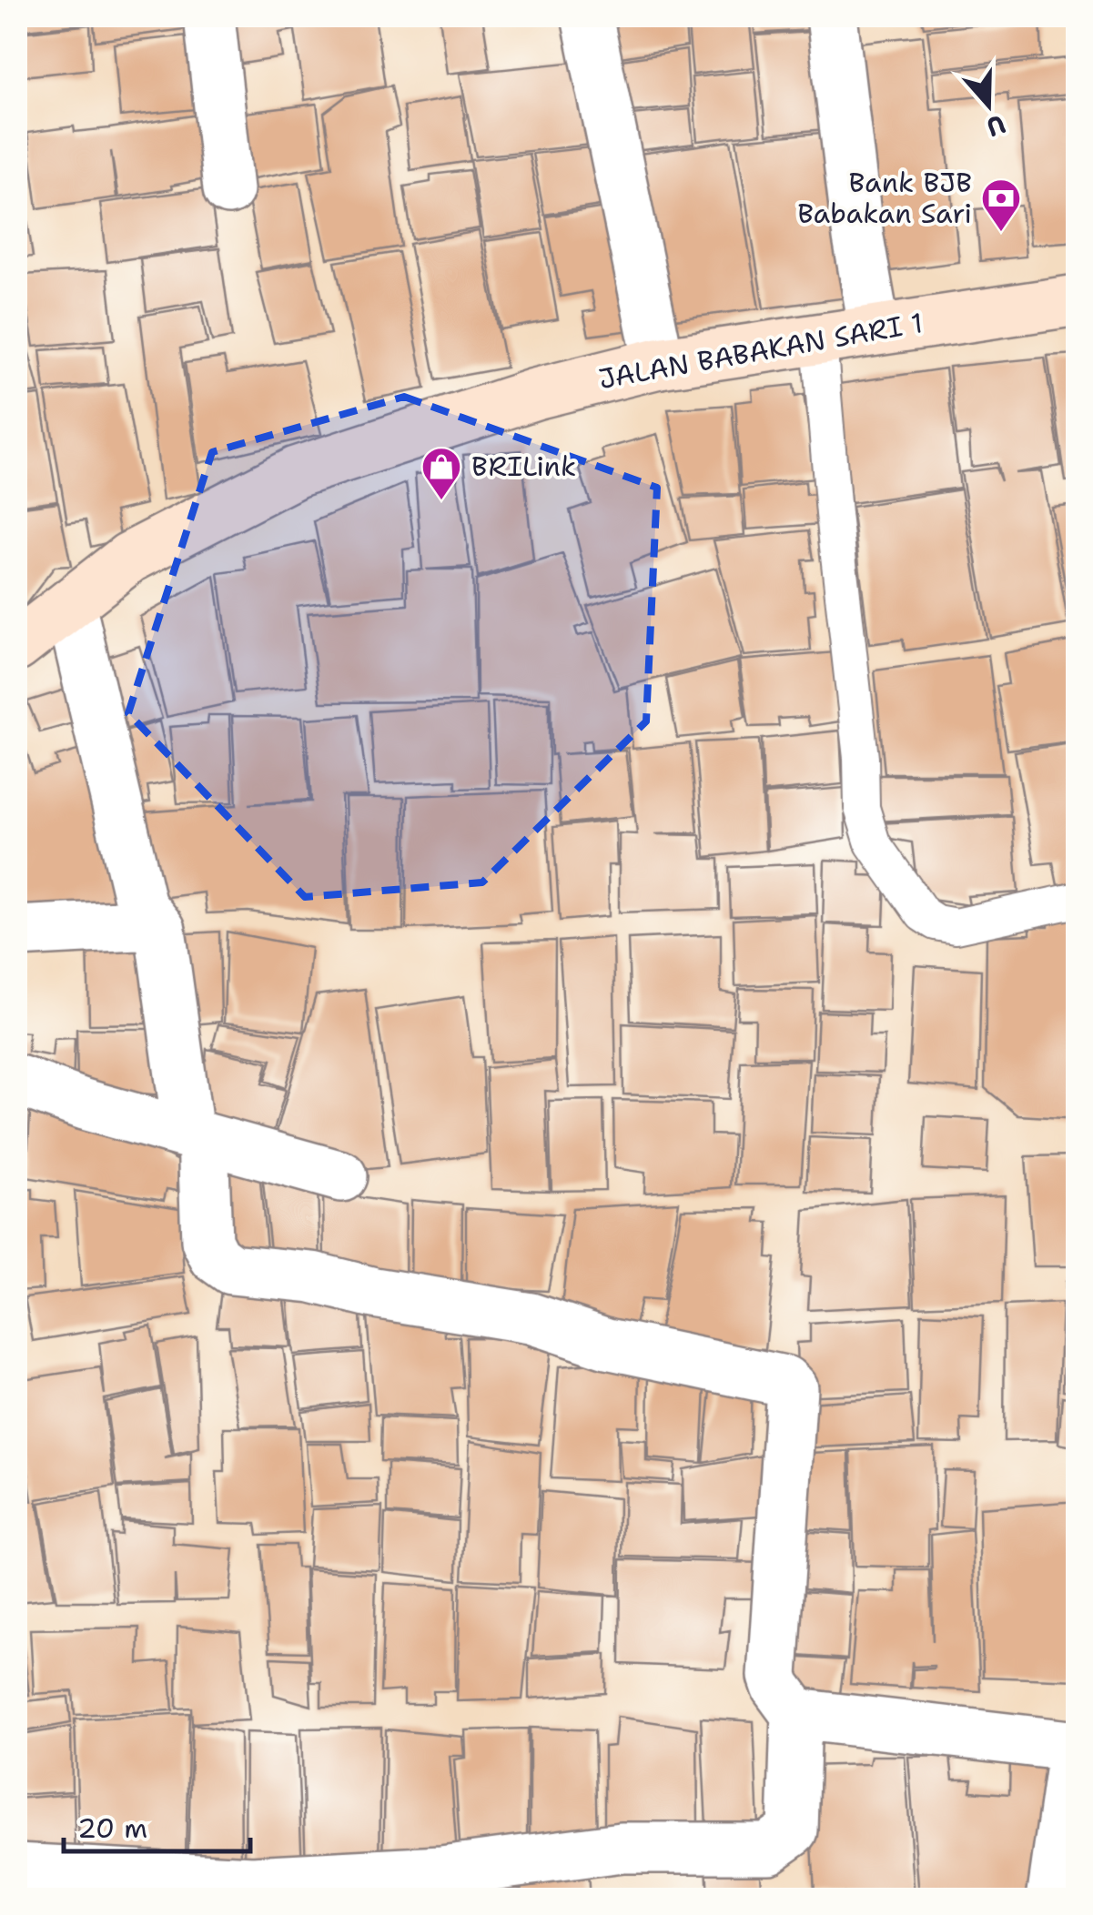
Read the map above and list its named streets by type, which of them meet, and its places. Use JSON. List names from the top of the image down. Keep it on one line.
{"streets":{"street":["JALAN BABAKAN SARI 1"]},"places":{"bank":["Bank BJB Babakan Sari"],"shop":["BRILink"]},"scale_bar":"20 m","north":"bottom"}
